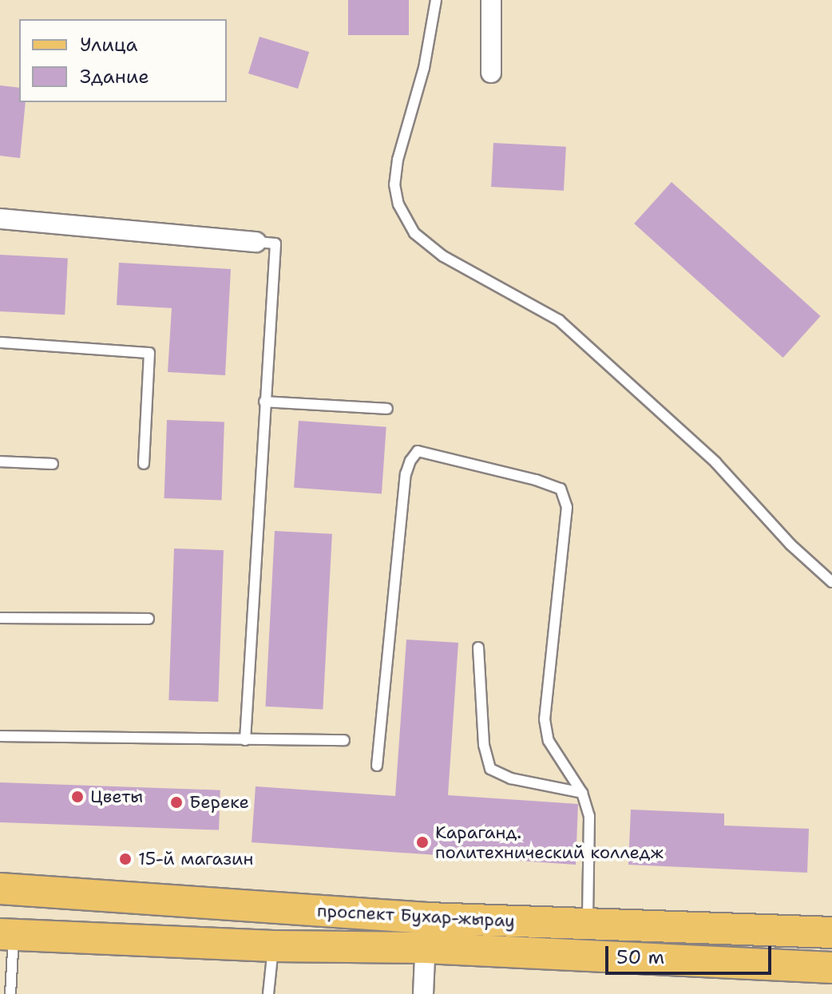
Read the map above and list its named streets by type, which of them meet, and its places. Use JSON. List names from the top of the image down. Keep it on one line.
{"streets":{"main road":["проспект Бухар-жырау"]},"places":["Цветы","Береке","Караганд. политехнический колледж","15-й магазин"],"legend":["Улица","Здание"],"scale_bar":"50 m"}
